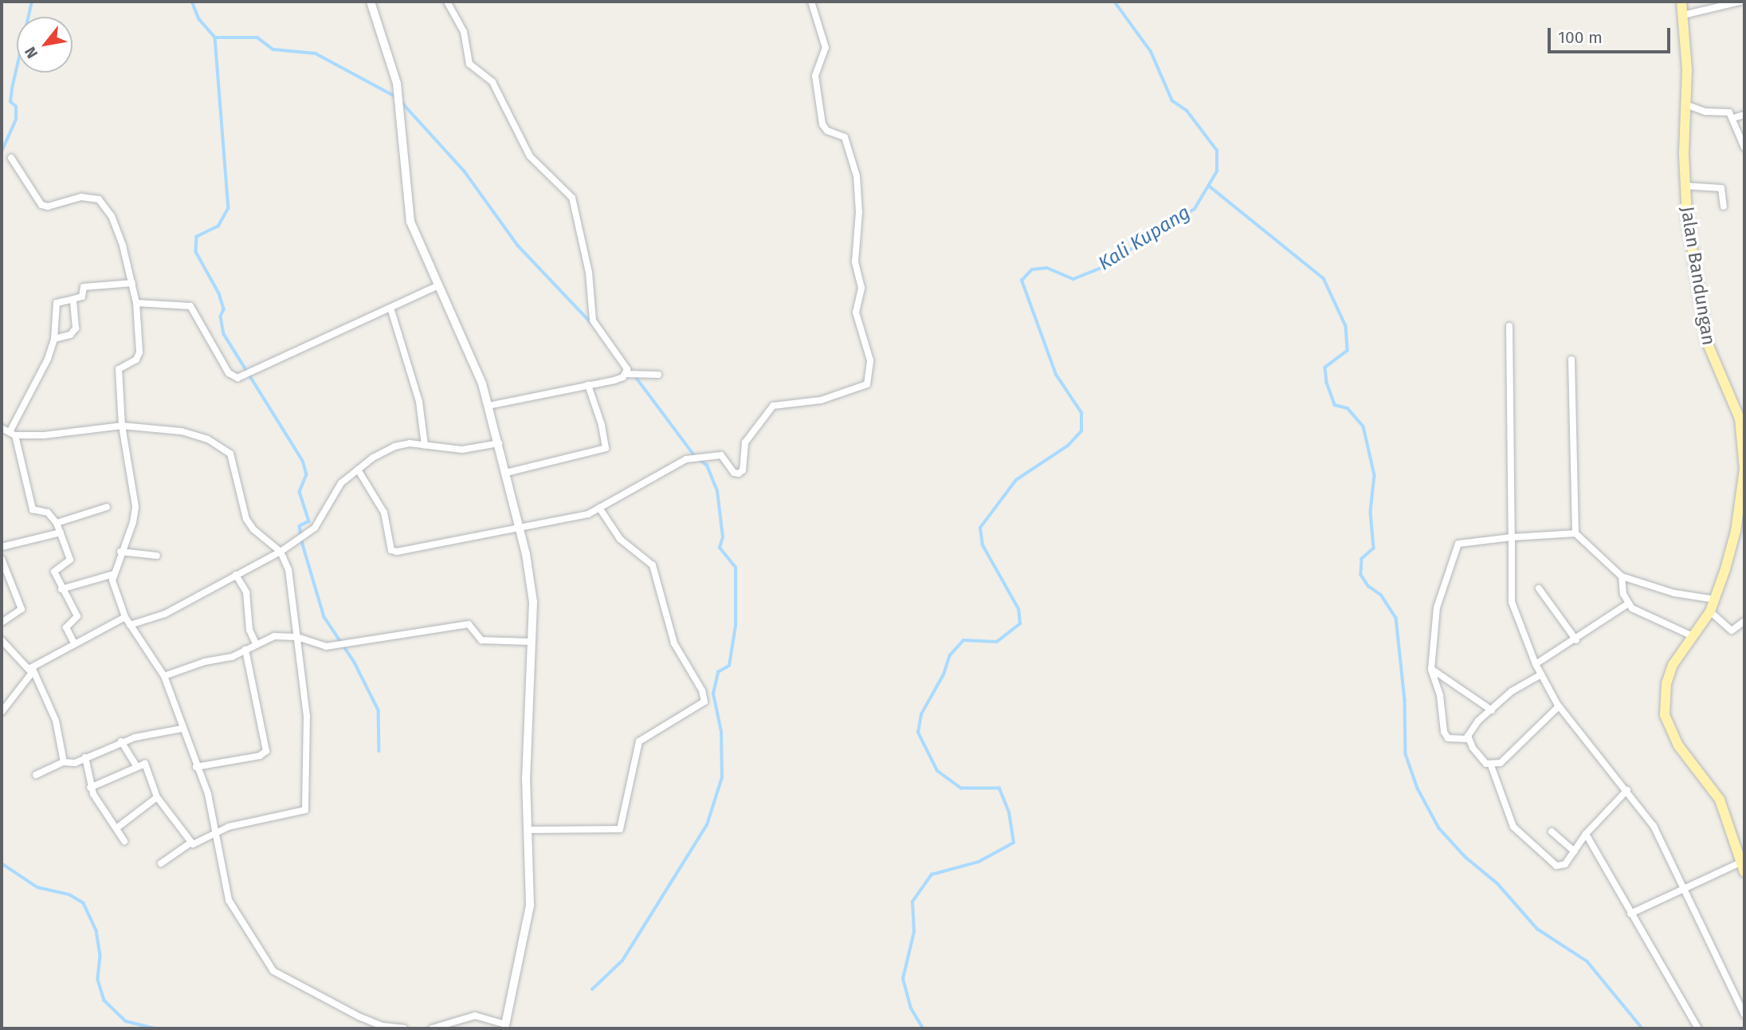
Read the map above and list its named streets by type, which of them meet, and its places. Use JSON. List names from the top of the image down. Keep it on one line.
{"streets":{"main road":["Jalan Bandungan"]},"water":["Kali Kupang"],"scale_bar":"100 m","north":"bottom left"}
